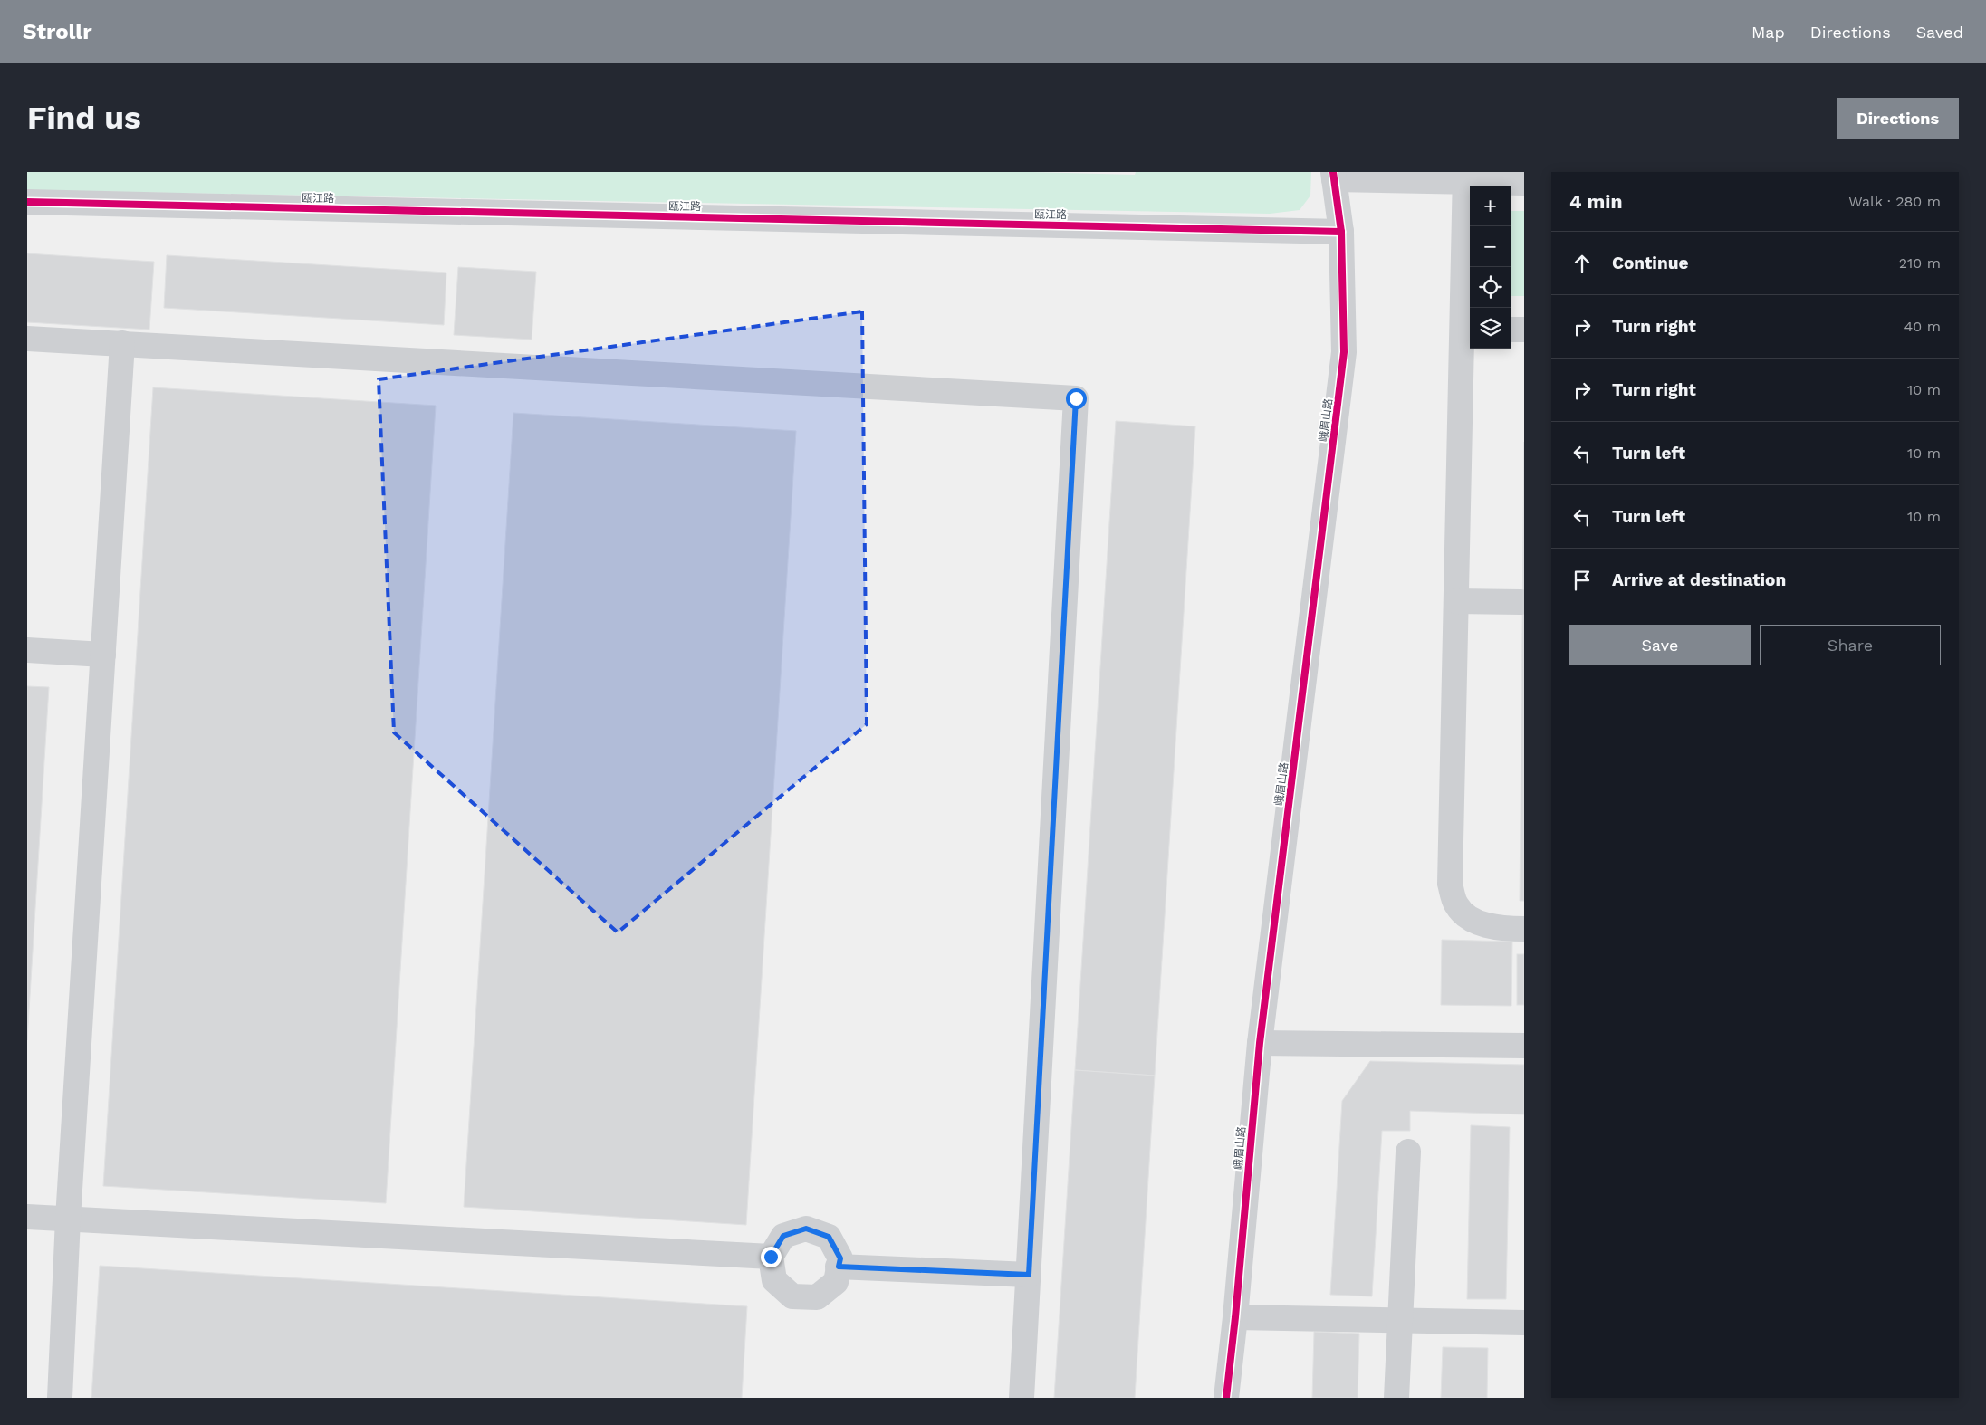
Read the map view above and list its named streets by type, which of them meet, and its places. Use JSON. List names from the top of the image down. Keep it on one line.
{"streets":{"street":["瓯江路","峨眉山路"]},"crossings":[["瓯江路","峨眉山路"]],"page":{"header":"Strollr","nav":["Map","Directions","Saved"],"buttons":["Directions",["Save","Share"]],"title":"Find us","heading":["4 min","Walk · 280 m"],"map_buttons":["+","−"],"list":[["Continue","210 m"],["Turn right","40 m"],["Turn right","10 m"],["Turn left","10 m"],["Turn left","10 m"],"Arrive at destination"]}}
